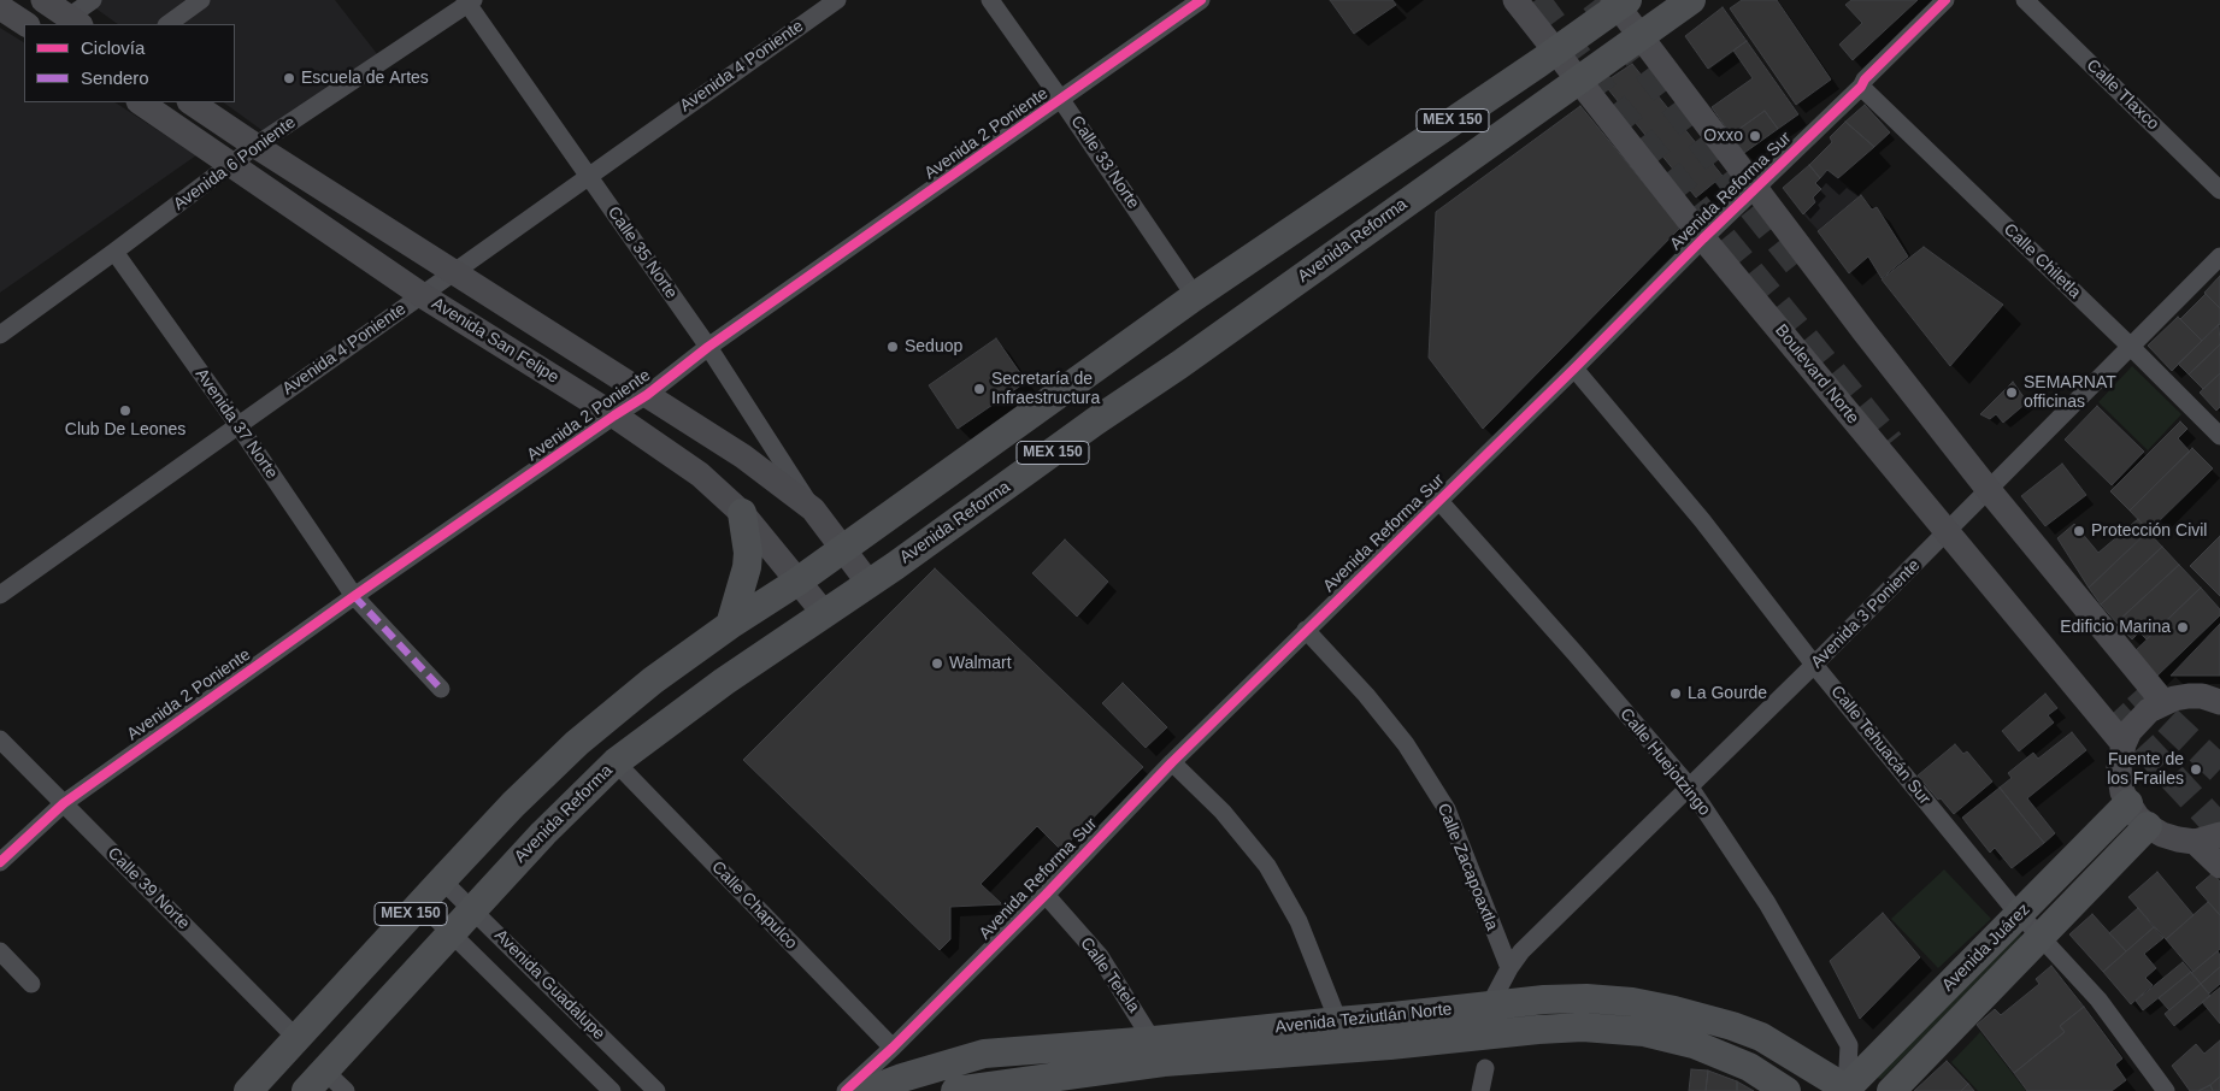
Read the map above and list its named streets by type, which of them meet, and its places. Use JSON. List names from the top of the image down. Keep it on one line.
{"streets":{"main road":["MEX 150","Avenida Reforma","Avenida San Felipe","Boulevard Norte","Avenida Juárez","Avenida Teziutlán Norte"],"street":["Avenida 4 Poniente","Calle Tlaxco","Avenida 2 Poniente","Calle 33 Norte","Avenida 6 Poniente","Avenida Reforma Sur","Calle 35 Norte","Calle Chiletla","Avenida 37 Norte","Avenida 3 Poniente","Calle Tehuacán Sur","Calle Huejotzingo","Calle Zacapoaxtla","Calle 39 Norte","Calle Chapulco","Calle Tetela","Avenida Guadalupe"]},"crossings":[["Avenida 4 Poniente","Calle 35 Norte"],["Avenida 4 Poniente","Avenida San Felipe"],["Avenida 4 Poniente","Avenida 37 Norte"],["MEX 150","Calle 33 Norte"],["MEX 150","Avenida San Felipe"],["MEX 150","Boulevard Norte"],["MEX 150","Calle 39 Norte"],["MEX 150","Avenida Guadalupe"],["Avenida 2 Poniente","Calle 33 Norte"],["Avenida 2 Poniente","Calle 35 Norte"],["Avenida 2 Poniente","Avenida San Felipe"],["Avenida 2 Poniente","Avenida 37 Norte"],["Avenida 2 Poniente","Calle 39 Norte"],["Avenida 6 Poniente","Calle 35 Norte"],["Avenida 6 Poniente","Avenida San Felipe"],["Avenida 6 Poniente","Avenida 37 Norte"],["Avenida Reforma Sur","Calle Chiletla"],["Avenida Reforma Sur","Boulevard Norte"],["Avenida Reforma Sur","Calle Tehuacán Sur"],["Avenida Reforma Sur","Calle Huejotzingo"],["Avenida Reforma Sur","Calle Zacapoaxtla"],["Avenida Reforma Sur","Calle Chapulco"],["Avenida Reforma Sur","Calle Tetela"],["Avenida Reforma","Avenida San Felipe"],["Avenida Reforma","Boulevard Norte"],["Avenida Reforma","Calle Chapulco"],["Avenida Reforma","Avenida Guadalupe"],["Calle 35 Norte","Avenida San Felipe"],["Calle Chiletla","Avenida 3 Poniente"],["Boulevard Norte","Avenida 3 Poniente"],["Avenida 3 Poniente","Calle Tehuacán Sur"],["Avenida 3 Poniente","Calle Huejotzingo"],["Avenida 3 Poniente","Calle Zacapoaxtla"],["Calle Tehuacán Sur","Avenida Juárez"],["Calle Huejotzingo","Avenida Juárez"],["Calle Huejotzingo","Avenida Teziutlán Norte"],["Avenida Juárez","Avenida Teziutlán Norte"],["Calle Tetela","Avenida Teziutlán Norte"]],"places":["Escuela de Artes","Oxxo","Seduop","Secretaría de Infraestructura","SEMARNAT officinas","Club De Leones","Protección Civil","Edificio Marina","Walmart","La Gourde","Fuente de los Frailes"],"legend":["Ciclovía","Sendero"]}
